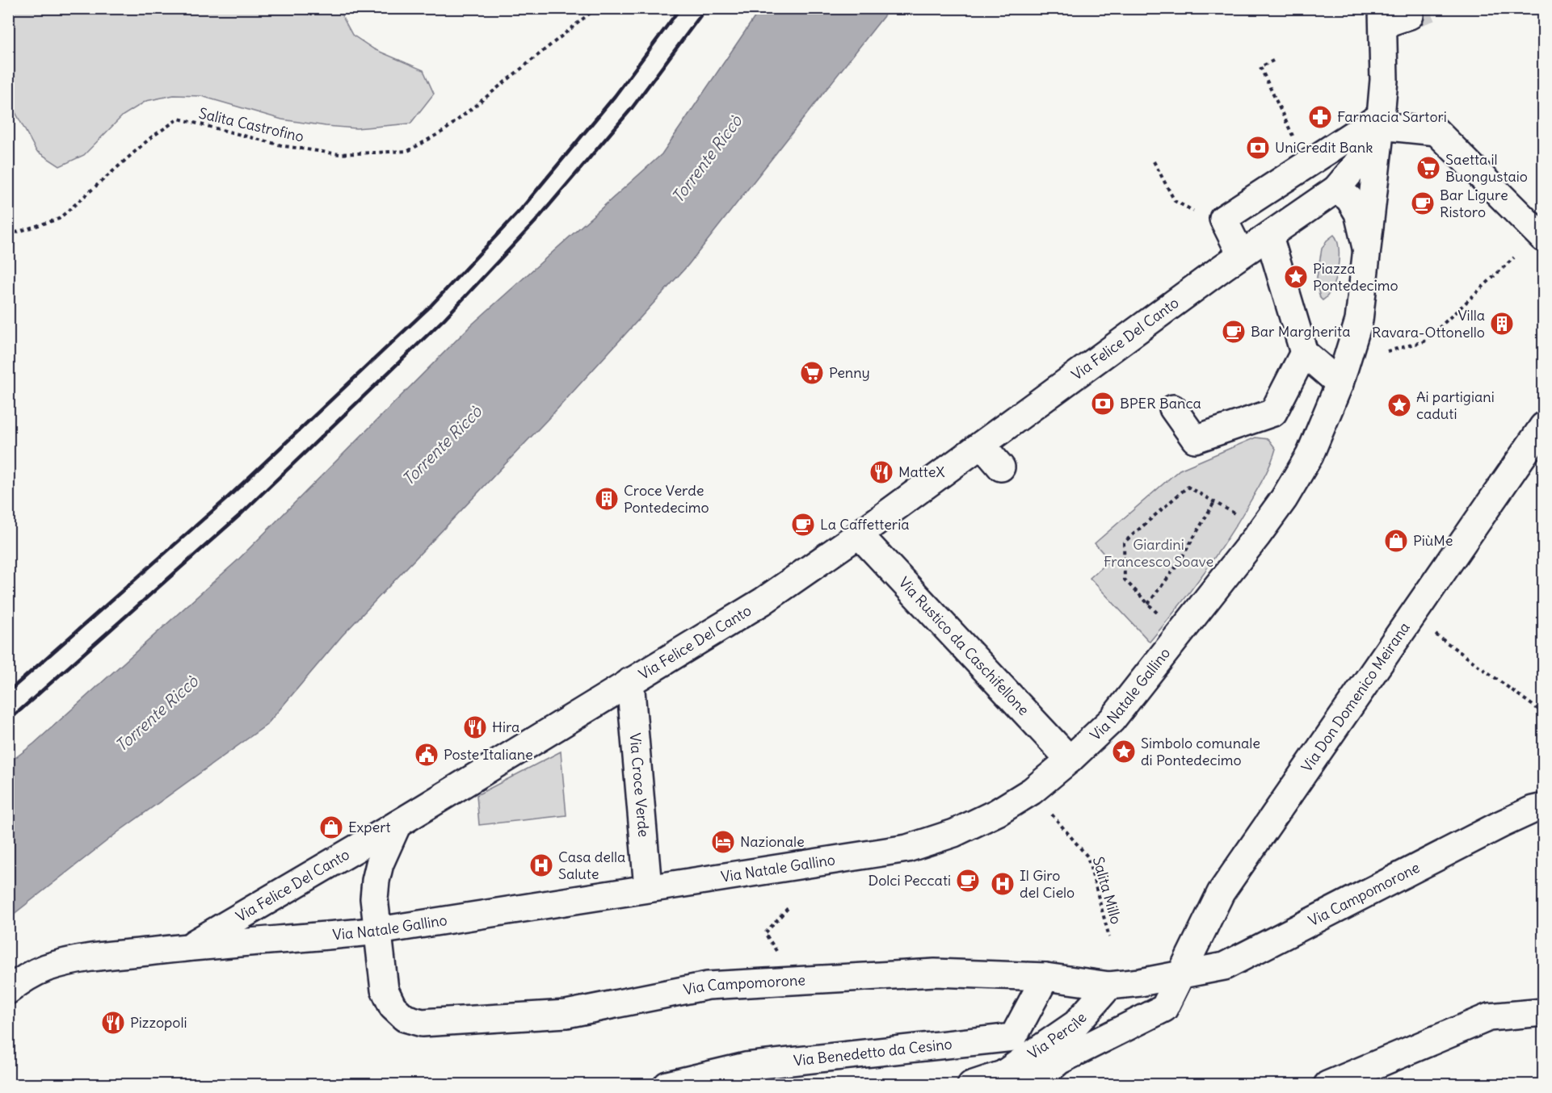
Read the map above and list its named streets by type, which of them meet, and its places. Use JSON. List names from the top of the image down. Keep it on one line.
{"streets":{"main road":["Via Felice Del Canto","Via Rustico da Caschifellone","Via Natale Gallino","Via Don Domenico Meirana","Via Croce Verde","Via Campomorone","Via Percile","Via Benedetto da Cesino"],"path":["Salita Castrofino","Salita Millo"]},"crossings":[["Via Felice Del Canto","Via Rustico da Caschifellone"],["Via Felice Del Canto","Via Natale Gallino"],["Via Felice Del Canto","Via Croce Verde"],["Via Rustico da Caschifellone","Via Natale Gallino"],["Via Natale Gallino","Via Croce Verde"],["Via Natale Gallino","Via Campomorone"],["Via Don Domenico Meirana","Via Campomorone"],["Via Campomorone","Via Percile"],["Via Campomorone","Via Benedetto da Cesino"]],"water":["Torrente Riccò"],"parks":["Giardini Francesco Soave"],"places":{"pharmacy":["Farmacia Sartori"],"bank":["UniCredit Bank","BPER Banca"],"supermarket":["Saetta il Buongustaio","Penny"],"cafe":["Bar Ligure Ristoro","Bar Margherita","La Caffetteria","Dolci Peccati"],"place":["Piazza Pontedecimo","Ai partigiani caduti","Simbolo comunale di Pontedecimo"],"building":["Villa Ravara-Ottonello","Croce Verde Pontedecimo"],"restaurant":["MatteX","Hira","Pizzopoli"],"shop":["PiùMe","Expert"],"public building":["Poste Italiane"],"hotel":["Nazionale"],"hospital":["Casa della Salute","Il Giro del Cielo"]}}
